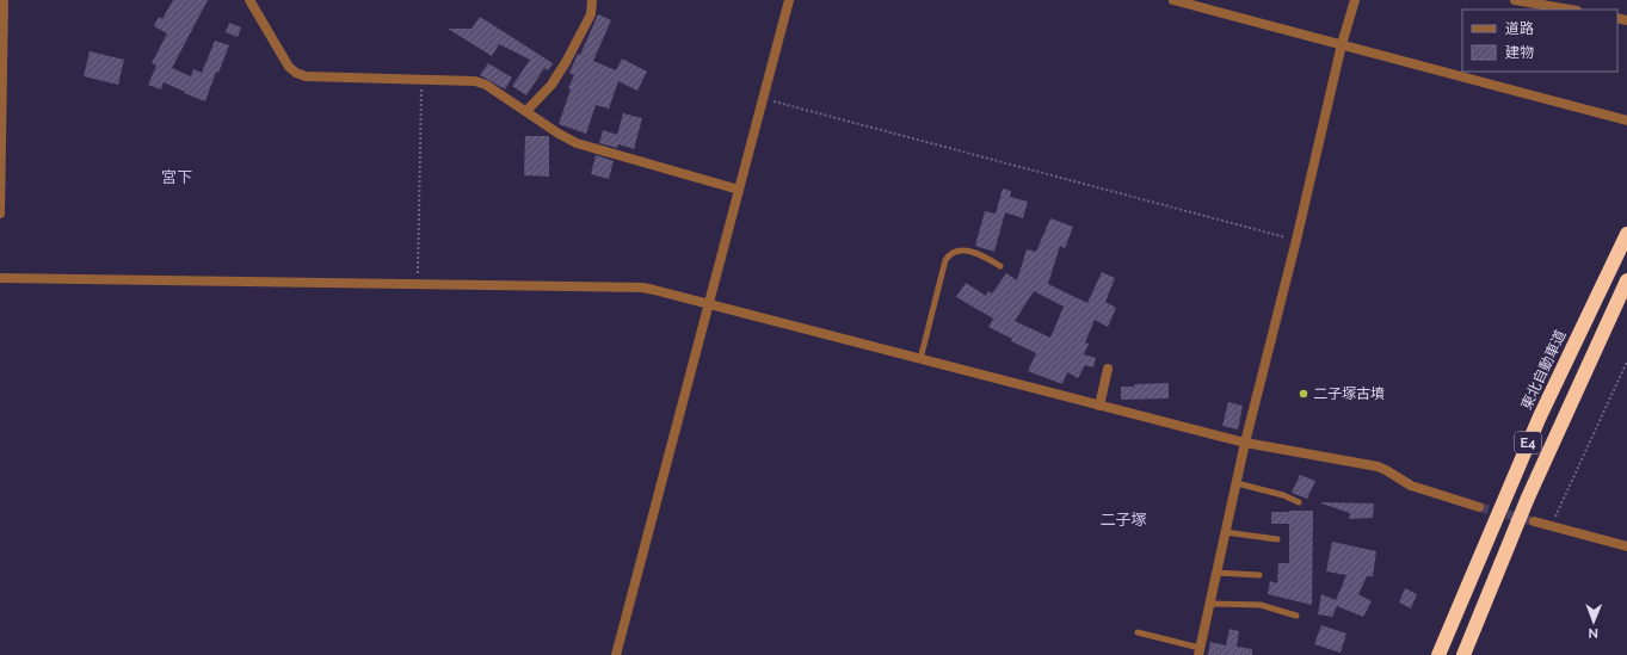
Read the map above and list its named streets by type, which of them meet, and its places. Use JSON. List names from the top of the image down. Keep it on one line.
{"streets":{"highway":["東北自動車道","E4"]},"districts":["宮下","二子塚"],"places":["二子塚古墳"],"legend":["道路","建物"],"north":"bottom"}
